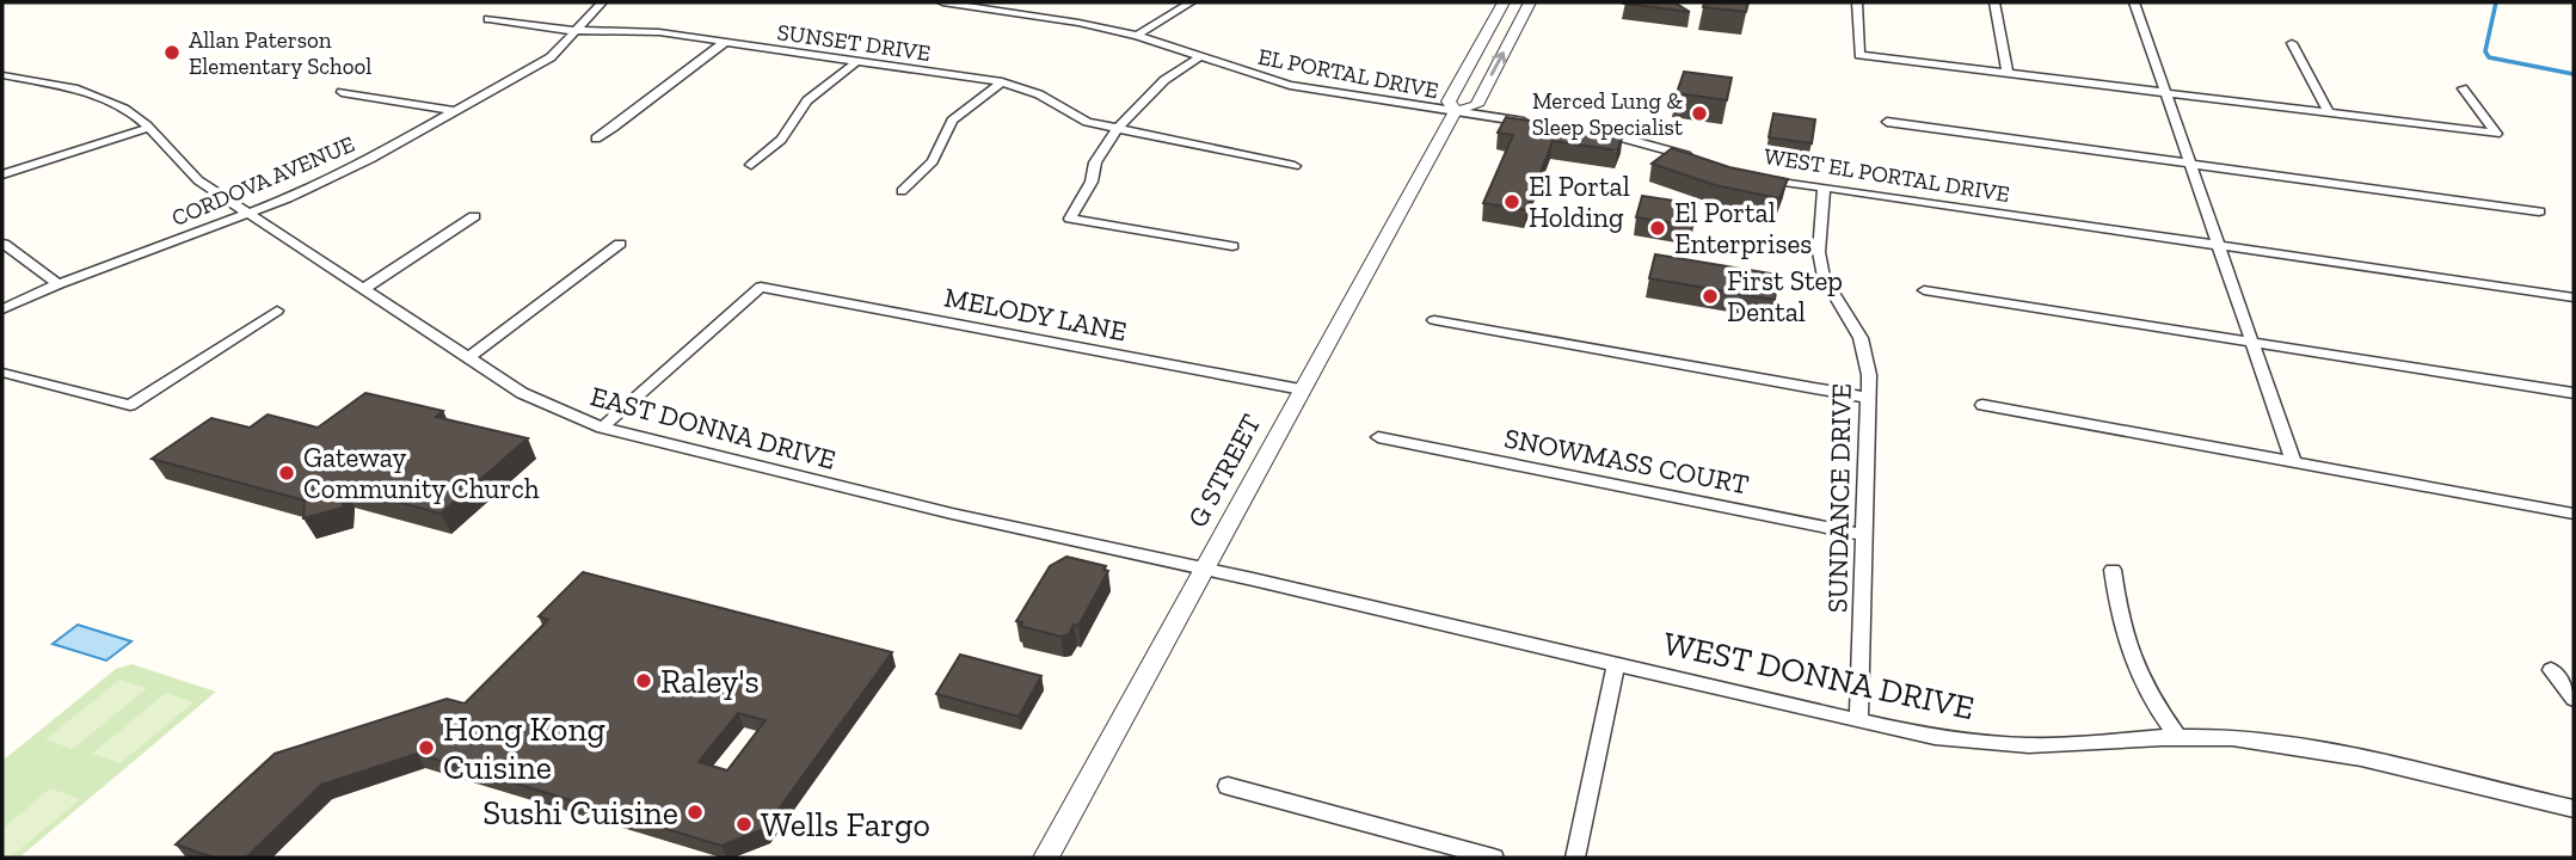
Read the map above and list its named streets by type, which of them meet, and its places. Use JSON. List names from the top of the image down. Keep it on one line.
{"streets":{"street":["SUNSET DRIVE","EL PORTAL DRIVE","WEST EL PORTAL DRIVE","CORDOVA AVENUE","MELODY LANE","EAST DONNA DRIVE","SNOWMASS COURT","G STREET","SUNDANCE DRIVE","WEST DONNA DRIVE"]},"crossings":[["SUNSET DRIVE","CORDOVA AVENUE"],["EL PORTAL DRIVE","G STREET"],["WEST EL PORTAL DRIVE","SUNDANCE DRIVE"],["CORDOVA AVENUE","EAST DONNA DRIVE"],["MELODY LANE","EAST DONNA DRIVE"],["MELODY LANE","G STREET"],["EAST DONNA DRIVE","G STREET"],["EAST DONNA DRIVE","WEST DONNA DRIVE"],["SNOWMASS COURT","SUNDANCE DRIVE"],["G STREET","WEST DONNA DRIVE"],["SUNDANCE DRIVE","WEST DONNA DRIVE"]],"places":["Allan Paterson Elementary School","Merced Lung & Sleep Specialist","El Portal Holding","El Portal Enterprises","First Step Dental","Gateway Community Church","Raley's","Hong Kong Cuisine","Sushi Cuisine","Wells Fargo"]}
